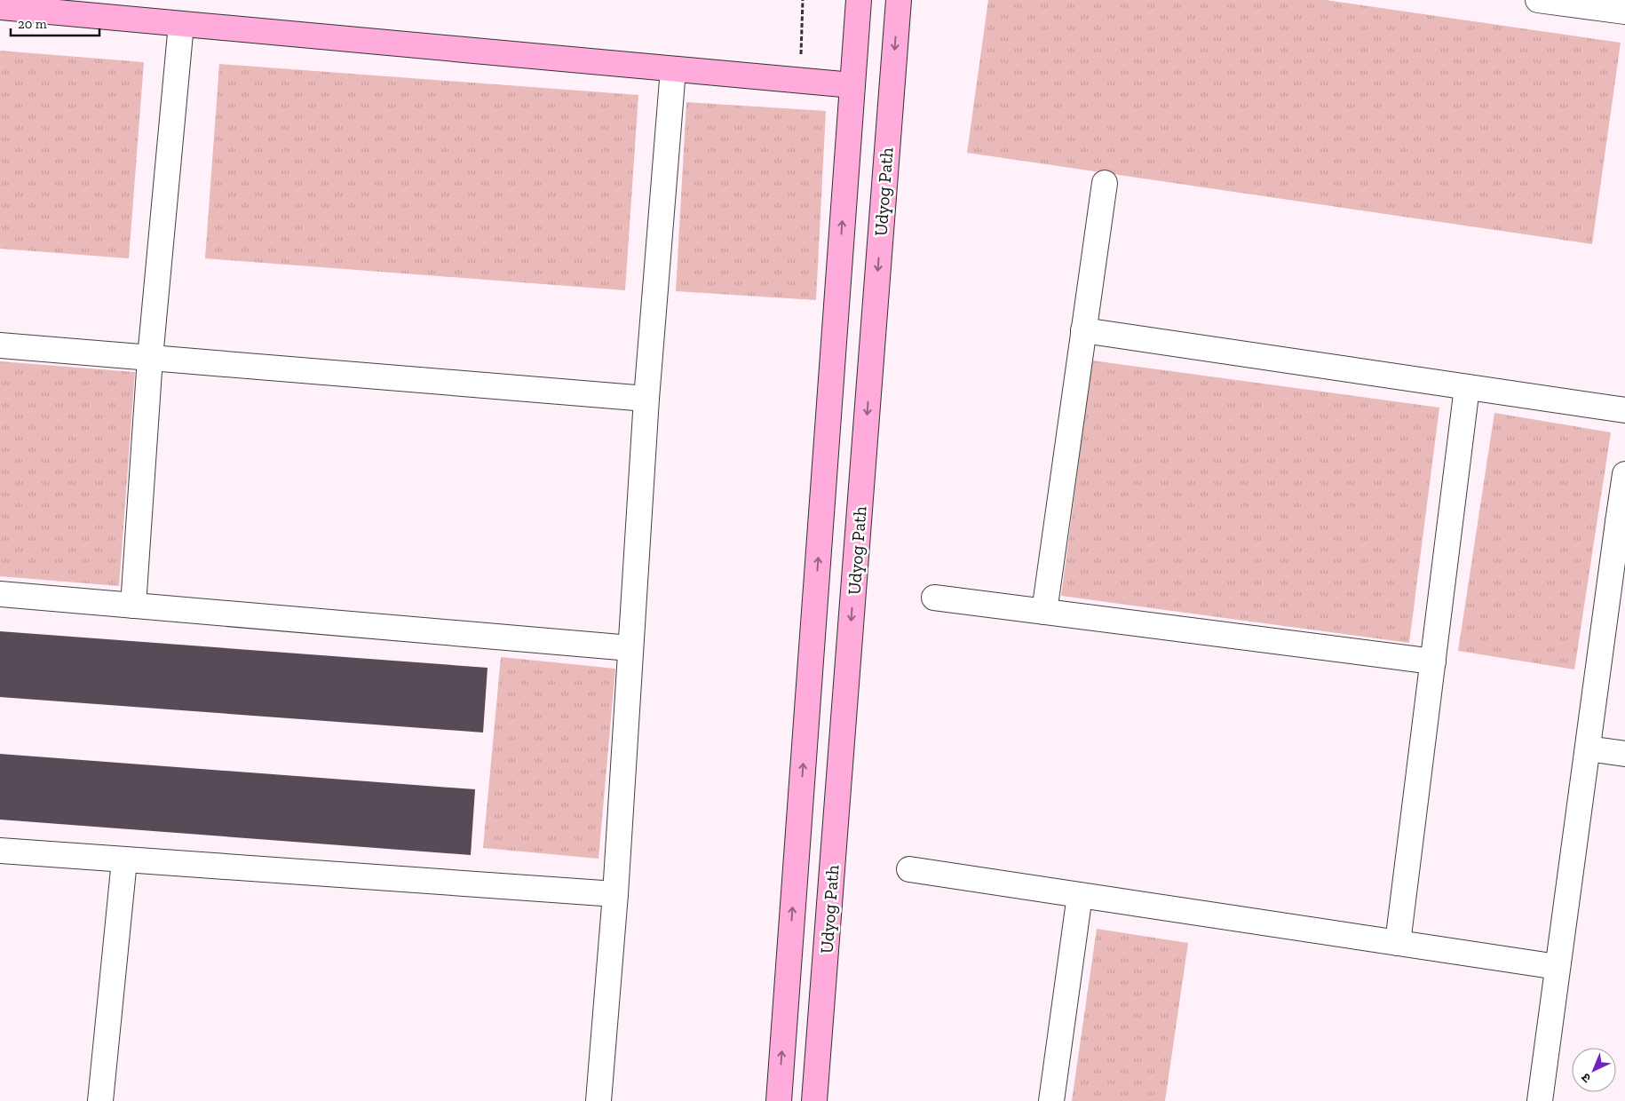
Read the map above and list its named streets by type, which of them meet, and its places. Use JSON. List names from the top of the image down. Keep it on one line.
{"streets":{"main road":["Udyog Path"]},"scale_bar":"20 m","north":"bottom left"}
